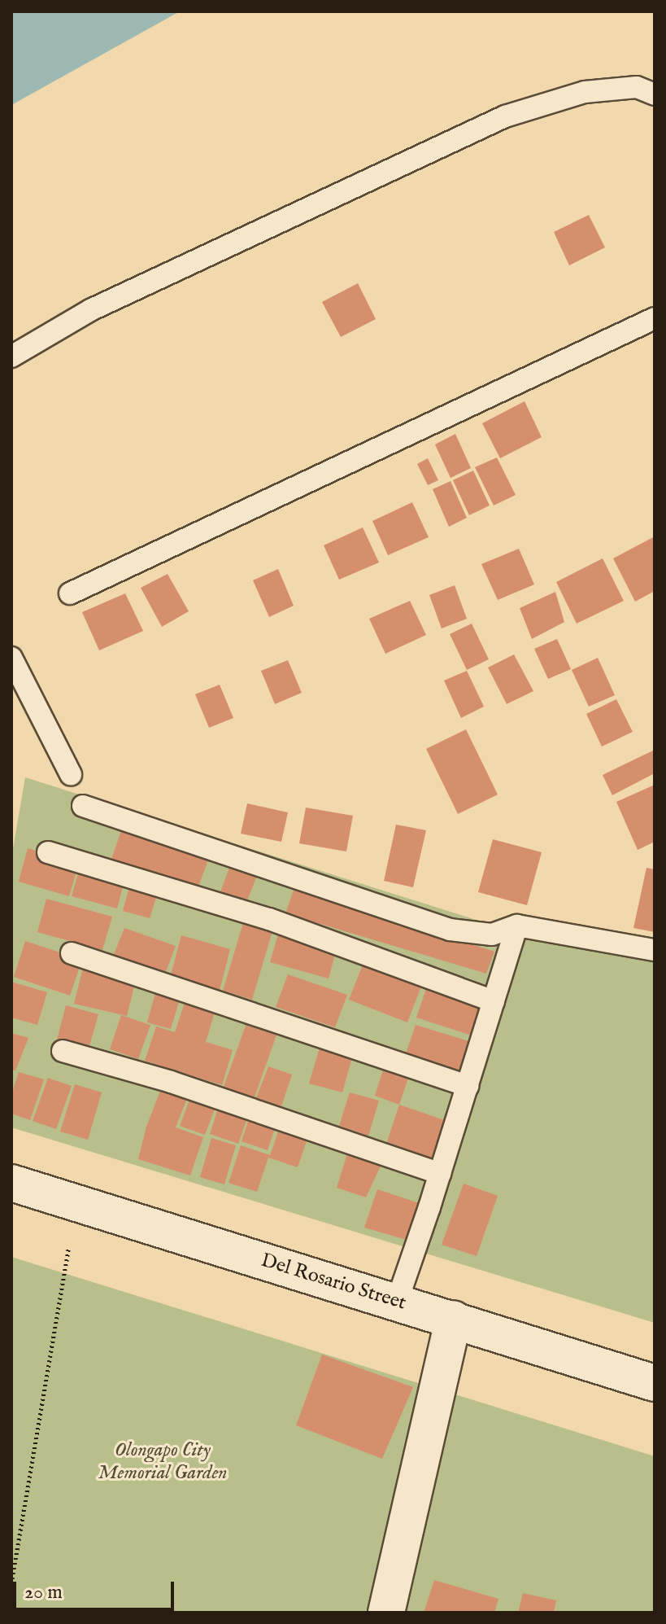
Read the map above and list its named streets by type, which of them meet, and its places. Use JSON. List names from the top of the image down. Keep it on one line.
{"streets":{"main road":["Del Rosario Street"]},"parks":["Olongapo City Memorial Garden"],"scale_bar":"20 m"}
